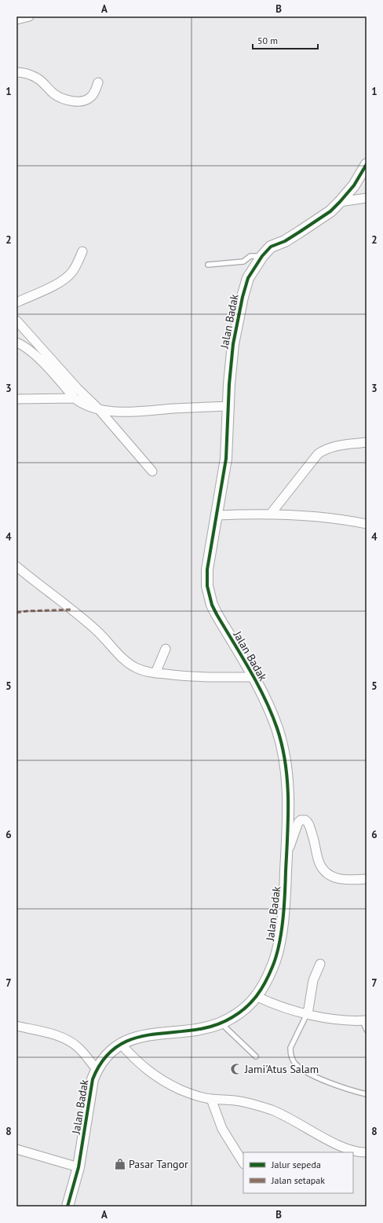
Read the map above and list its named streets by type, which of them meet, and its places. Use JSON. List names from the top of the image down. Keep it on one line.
{"streets":{"street":["Jalan Badak"]},"places":{"mosque":["Jami'Atus Salam"],"shop":["Pasar Tangor"]},"legend":["Jalur sepeda","Jalan setapak"],"scale_bar":"50 m","grid":{"columns":["A","B"],"rows":["1","2","3","4","5","6","7","8"]}}
